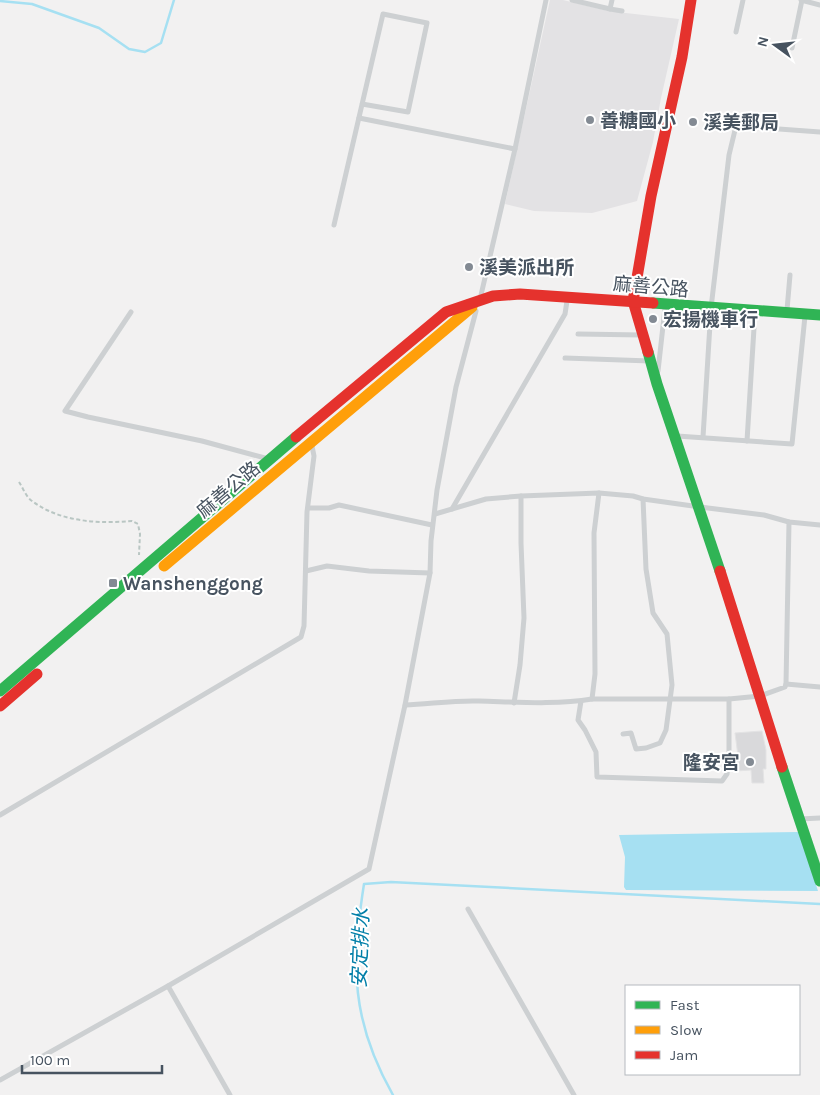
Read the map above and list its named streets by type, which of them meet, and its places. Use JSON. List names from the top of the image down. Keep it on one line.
{"streets":{"main road":["麻善公路"]},"water":["安定排水"],"places":{"other":["善糖國小","溪美郵局","溪美派出所","宏揚機車行","隆安宮"],"transit":["Wanshenggong"]},"legend":["Fast","Slow","Jam"],"scale_bar":"100 m","north":"left"}
